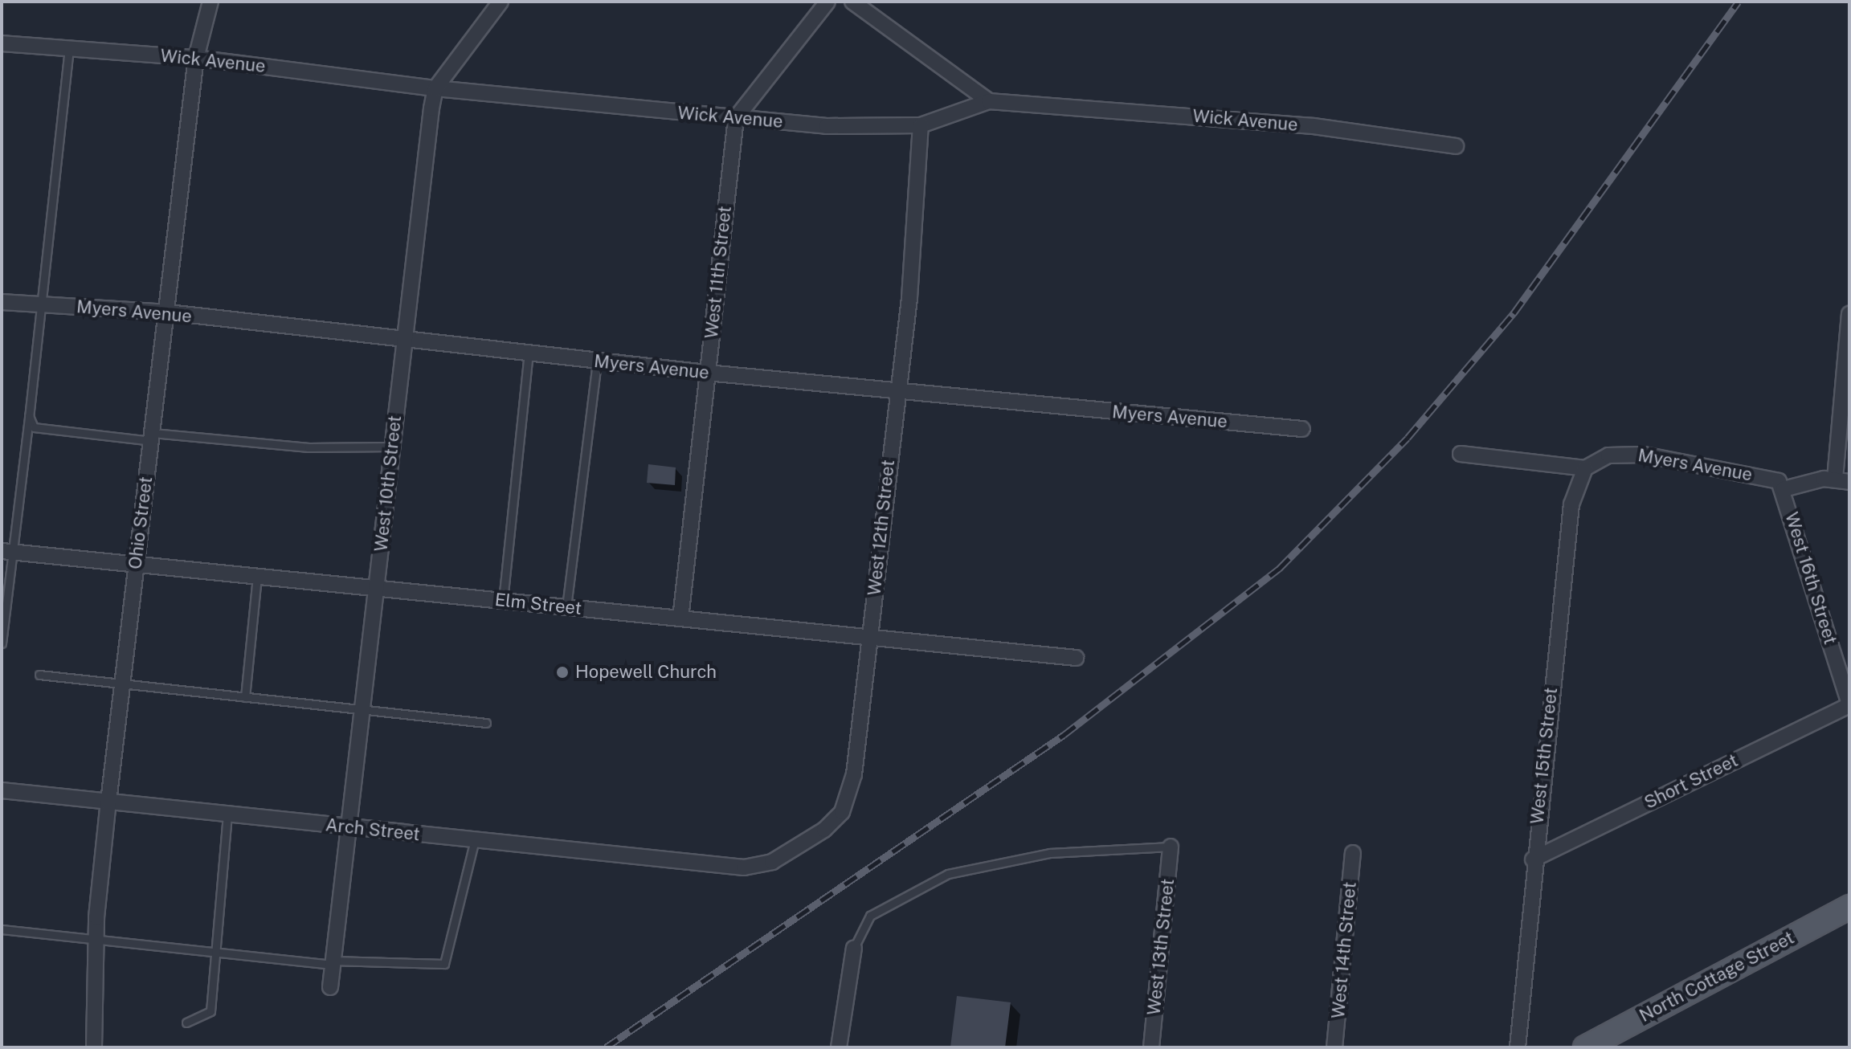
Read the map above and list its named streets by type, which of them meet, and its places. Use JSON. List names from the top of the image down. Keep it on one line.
{"streets":{"main road":["North Cottage Street"],"street":["Wick Avenue","West 11th Street","Myers Avenue","West 10th Street","Ohio Street","West 12th Street","West 16th Street","Elm Street","West 15th Street","Short Street","Arch Street","West 13th Street","West 14th Street"]},"crossings":[["Wick Avenue","West 11th Street"],["Wick Avenue","West 10th Street"],["Wick Avenue","Ohio Street"],["Wick Avenue","West 12th Street"],["West 11th Street","Myers Avenue"],["West 11th Street","Elm Street"],["Myers Avenue","West 10th Street"],["Myers Avenue","Ohio Street"],["Myers Avenue","West 12th Street"],["Myers Avenue","West 16th Street"],["Myers Avenue","West 15th Street"],["West 10th Street","Elm Street"],["West 10th Street","Arch Street"],["Ohio Street","Elm Street"],["Ohio Street","Arch Street"],["West 12th Street","Elm Street"],["West 12th Street","Arch Street"],["West 16th Street","Short Street"],["West 15th Street","Short Street"]],"places":["Hopewell Church"]}
